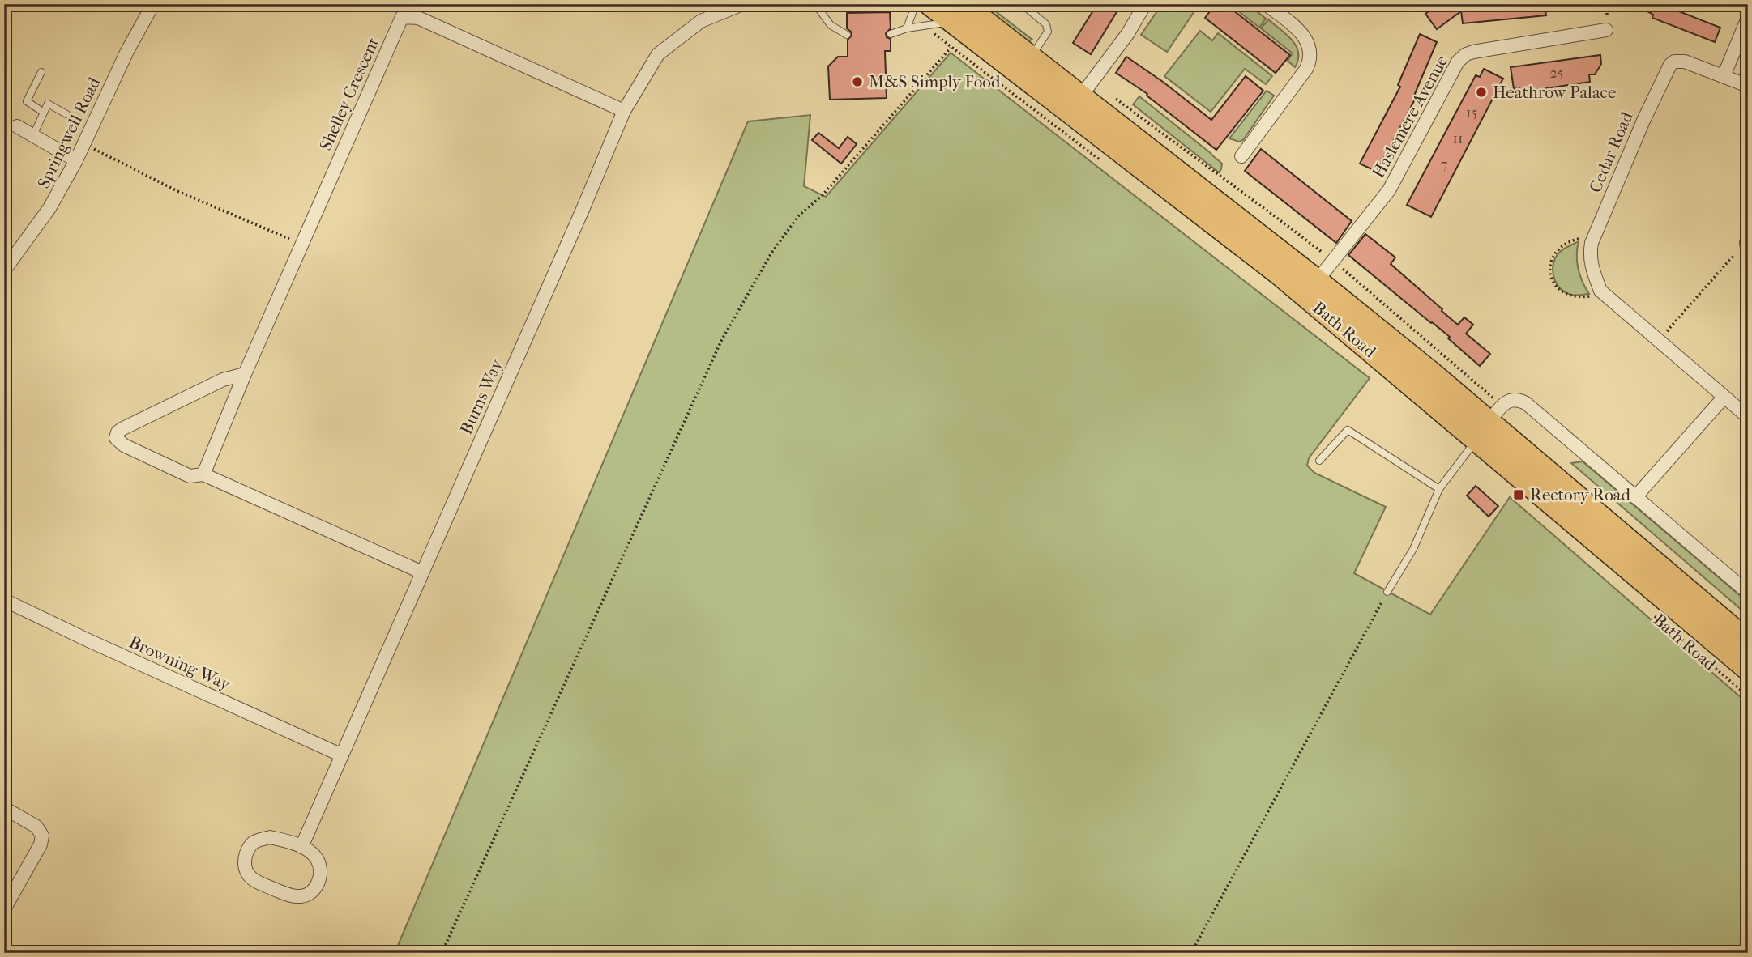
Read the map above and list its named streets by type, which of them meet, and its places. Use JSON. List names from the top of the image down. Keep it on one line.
{"streets":{"highway":["Bath Road"],"street":["Shelley Crescent","Haslemere Avenue","Springwell Road","Cedar Road","Burns Way","Browning Way"]},"crossings":[["Shelley Crescent","Burns Way"],["Haslemere Avenue","Bath Road"],["Burns Way","Browning Way"]],"places":{"other":["M&S Simply Food","Heathrow Palace"],"transit":["Rectory Road"]},"house_numbers":["25","15","11","7"]}
